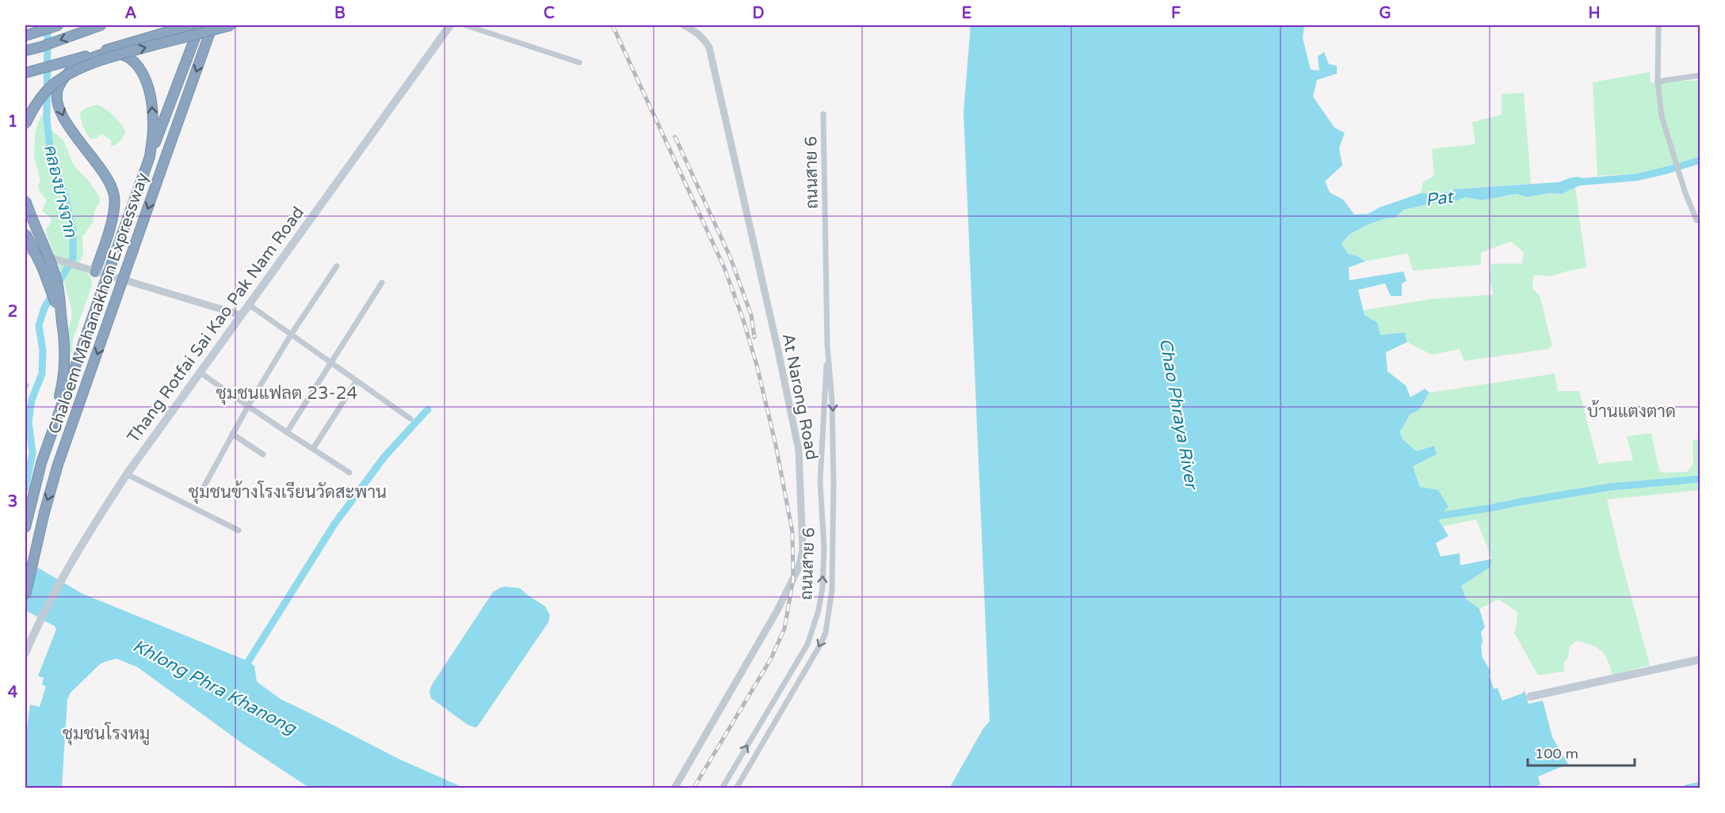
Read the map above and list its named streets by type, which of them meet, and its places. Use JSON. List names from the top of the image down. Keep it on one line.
{"streets":{"highway":["Chaloem Mahanakhon Expressway"],"main road":["Thang Rotfai Sai Kao Pak Nam Road"],"street":["ถนนสาย 6","At Narong Road"]},"districts":["ชุมชนแฟลต 23-24","บ้านแตงตาด","ชุมชนข้างโรงเรียนวัดสะพาน","ชุมชนโรงหมู"],"water":["คลองบางจาก","Pat","Chao Phraya River","Khlong Phra Khanong"],"scale_bar":"100 m","grid":{"columns":["A","B","C","D","E","F","G","H"],"rows":["1","2","3","4"]}}
